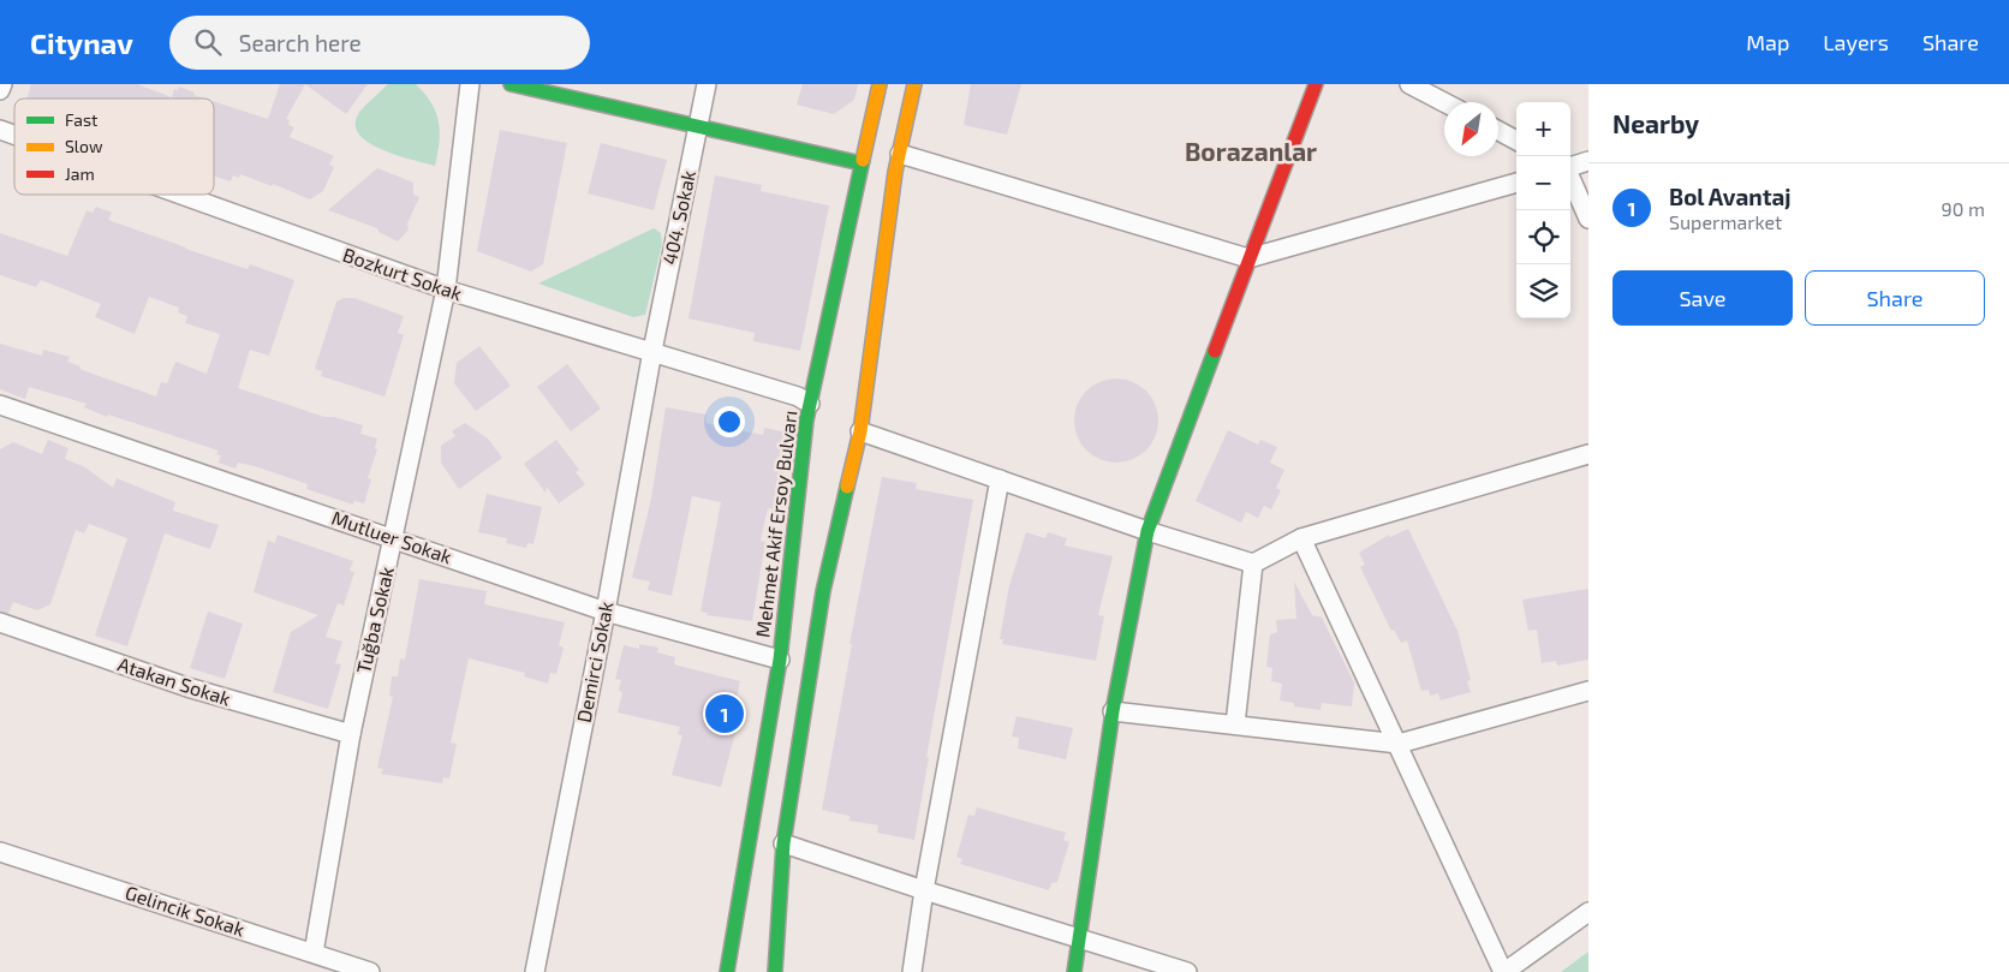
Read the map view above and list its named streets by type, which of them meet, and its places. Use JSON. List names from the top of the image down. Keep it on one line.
{"streets":{"main road":["Mehmet Akif Ersoy Bulvarı"],"street":["404. Sokak","Bozkurt Sokak","Mutluer Sokak","Tuğba Sokak","Demirci Sokak","Atakan Sokak","Gelincik Sokak"]},"crossings":[["404. Sokak","Bozkurt Sokak"],["404. Sokak","Demirci Sokak"],["Bozkurt Sokak","Mehmet Akif Ersoy Bulvarı"],["Bozkurt Sokak","Tuğba Sokak"],["Bozkurt Sokak","Demirci Sokak"],["Mehmet Akif Ersoy Bulvarı","Mutluer Sokak"],["Mutluer Sokak","Tuğba Sokak"],["Mutluer Sokak","Demirci Sokak"],["Tuğba Sokak","Atakan Sokak"],["Tuğba Sokak","Gelincik Sokak"]],"districts":["Borazanlar"],"legend":["Fast","Slow","Jam"],"north":"bottom left","page":{"header":"Citynav","search":"Search here","nav":["Map","Layers","Share"],"heading":"Nearby","map_buttons":["+","−"],"list":[{"mark":"1","name":"Bol Avantaj","note":"Supermarket","value":"90 m"}],"buttons":["Save","Share"],"pins":"1"}}
